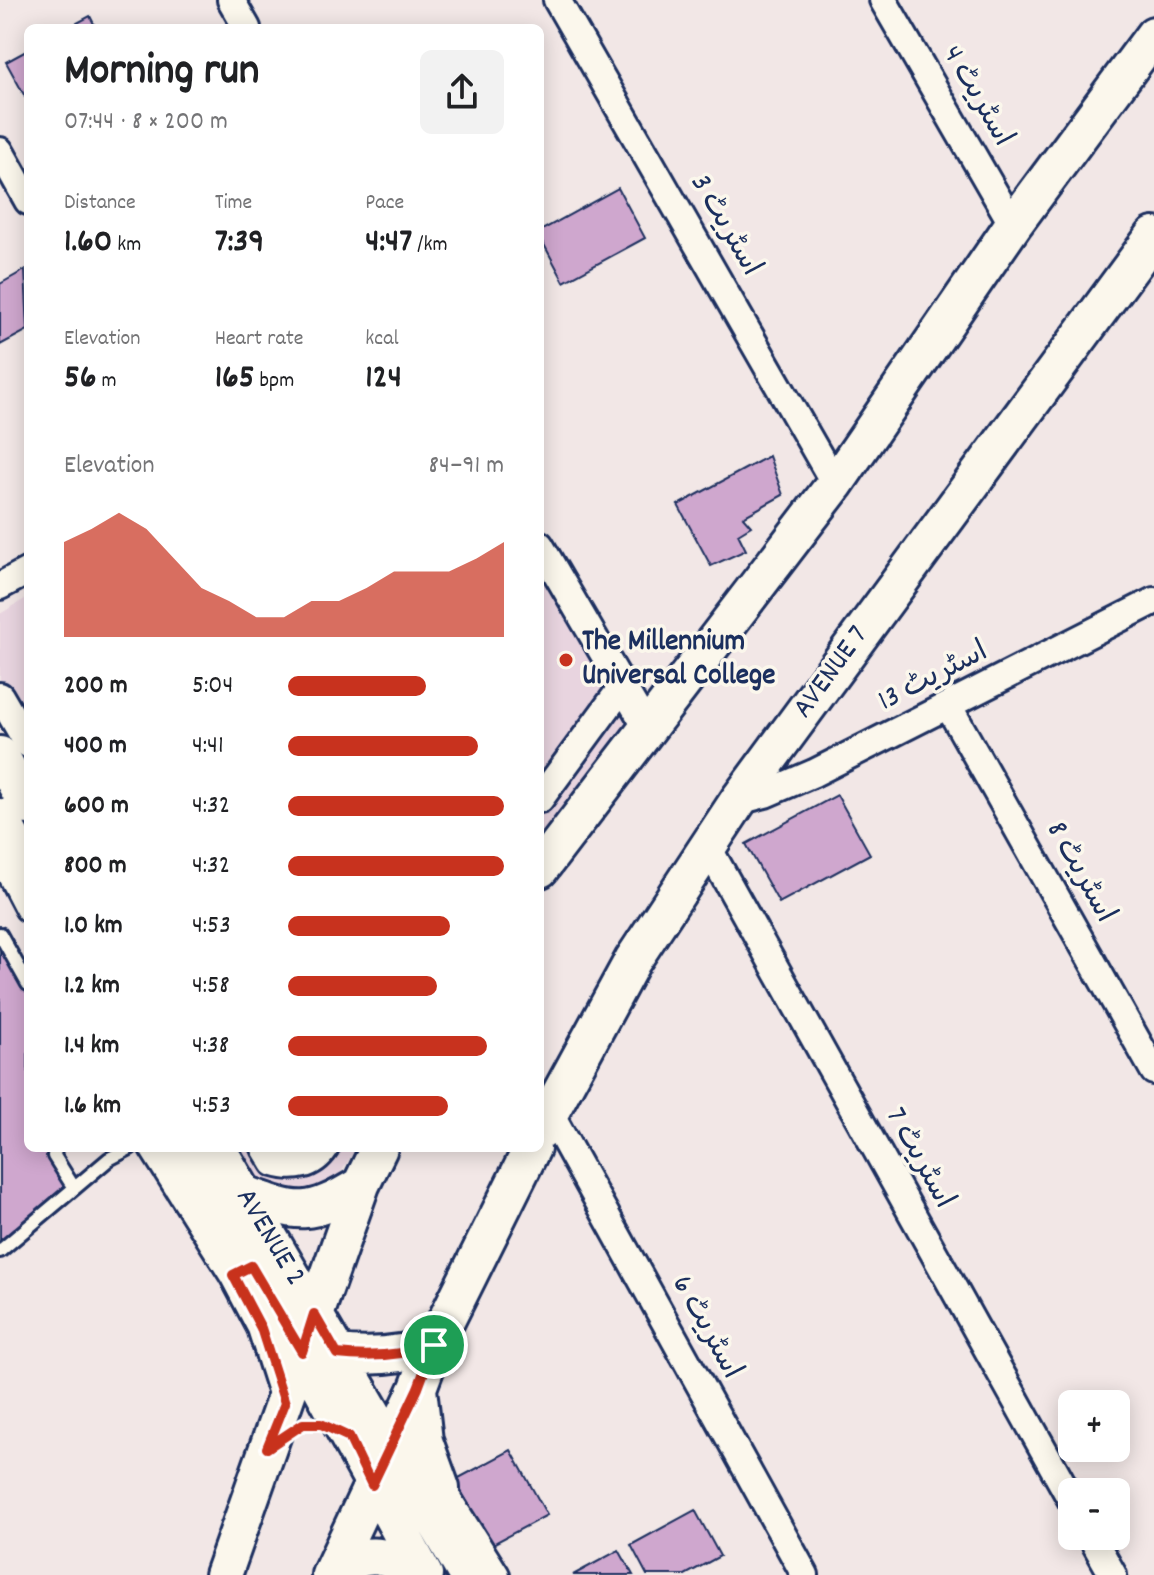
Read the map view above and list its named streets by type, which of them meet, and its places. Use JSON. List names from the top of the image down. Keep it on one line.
{"streets":{"main road":["AVENUE 7","AVENUE 2"],"street":["اسٹریٹ 4","اسٹریٹ 3","اسٹریٹ 13","اسٹریٹ 8","اسٹریٹ 7","اسٹریٹ 6"]},"crossings":[["AVENUE 7","اسٹریٹ 13"],["AVENUE 7","اسٹریٹ 7"],["AVENUE 7","اسٹریٹ 6"],["اسٹریٹ 13","اسٹریٹ 8"]],"places":["The Millennium Universal College"],"page":{"heading":["Morning run","07:44 · 8 × 200 m"],"stats":[["Distance","1.60 km"],["Time","7:39"],["Pace","4:47 /km"],["Elevation","56 m"],["Heart rate","165 bpm"],["kcal","124"]],"chart":["Elevation","84–91 m"],"list":[{"name":"200 m","note":"5:04"},{"name":"400 m","note":"4:41"},{"name":"600 m","note":"4:32"},{"name":"800 m","note":"4:32"},{"name":"1.0 km","note":"4:53"},{"name":"1.2 km","note":"4:58"},{"name":"1.4 km","note":"4:38"},{"name":"1.6 km","note":"4:53"}],"map_buttons":["+","−"]}}
